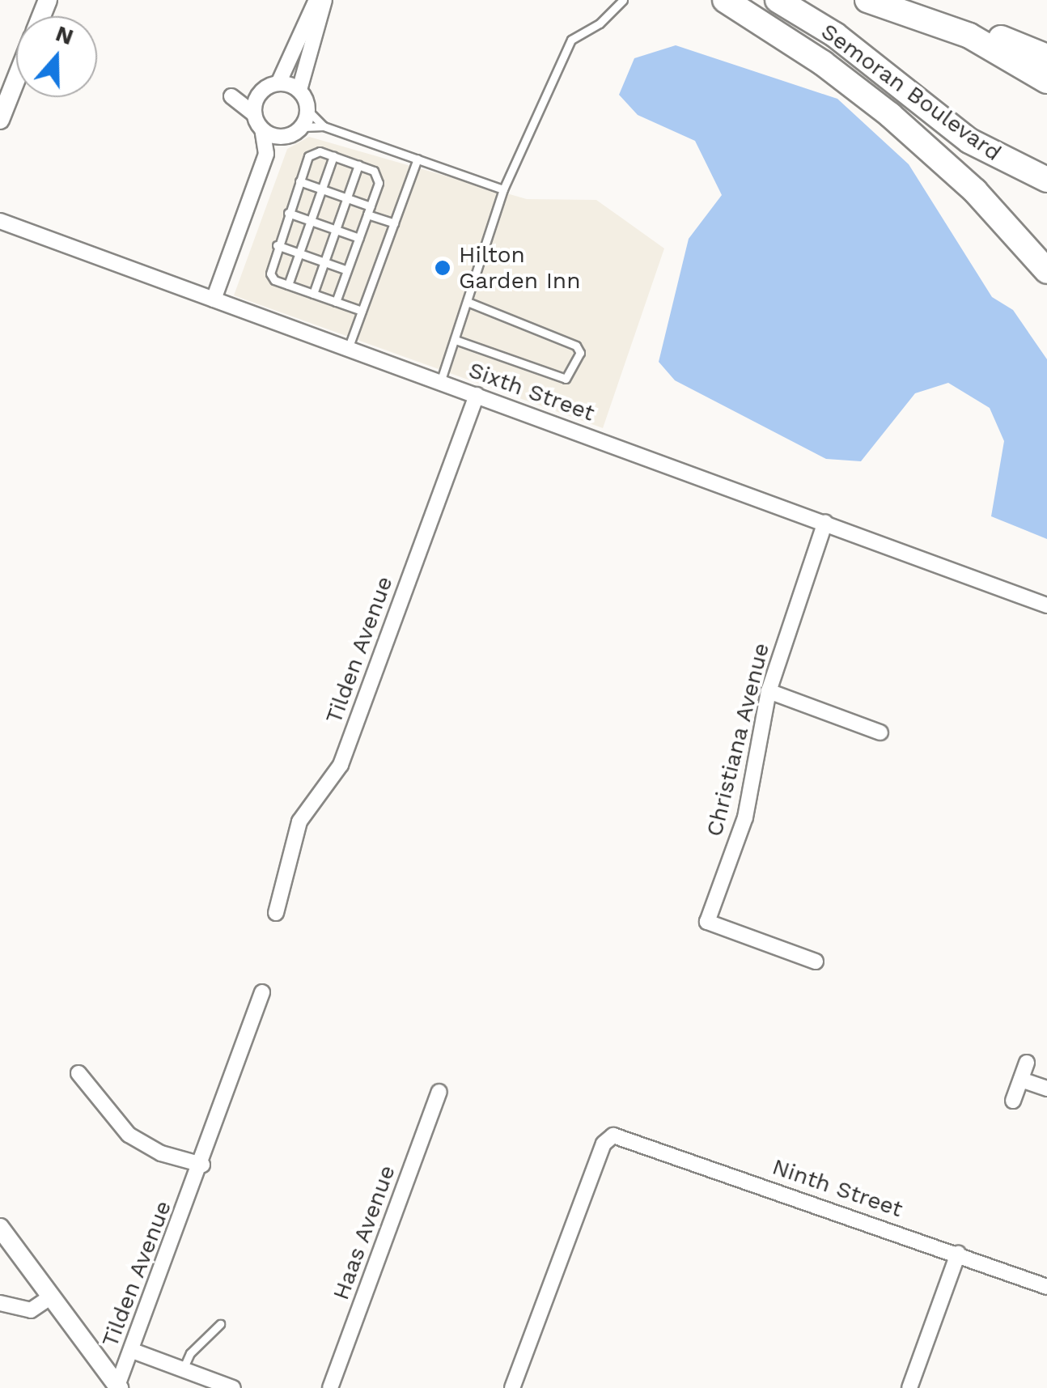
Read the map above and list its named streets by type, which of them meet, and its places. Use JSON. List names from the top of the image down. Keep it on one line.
{"streets":{"main road":["Semoran Boulevard"],"street":["Sixth Street","Tilden Avenue","Christiana Avenue","Ninth Street","Haas Avenue"]},"crossings":[["Sixth Street","Tilden Avenue"],["Sixth Street","Christiana Avenue"]],"places":["Hilton Garden Inn"],"north":"top"}
